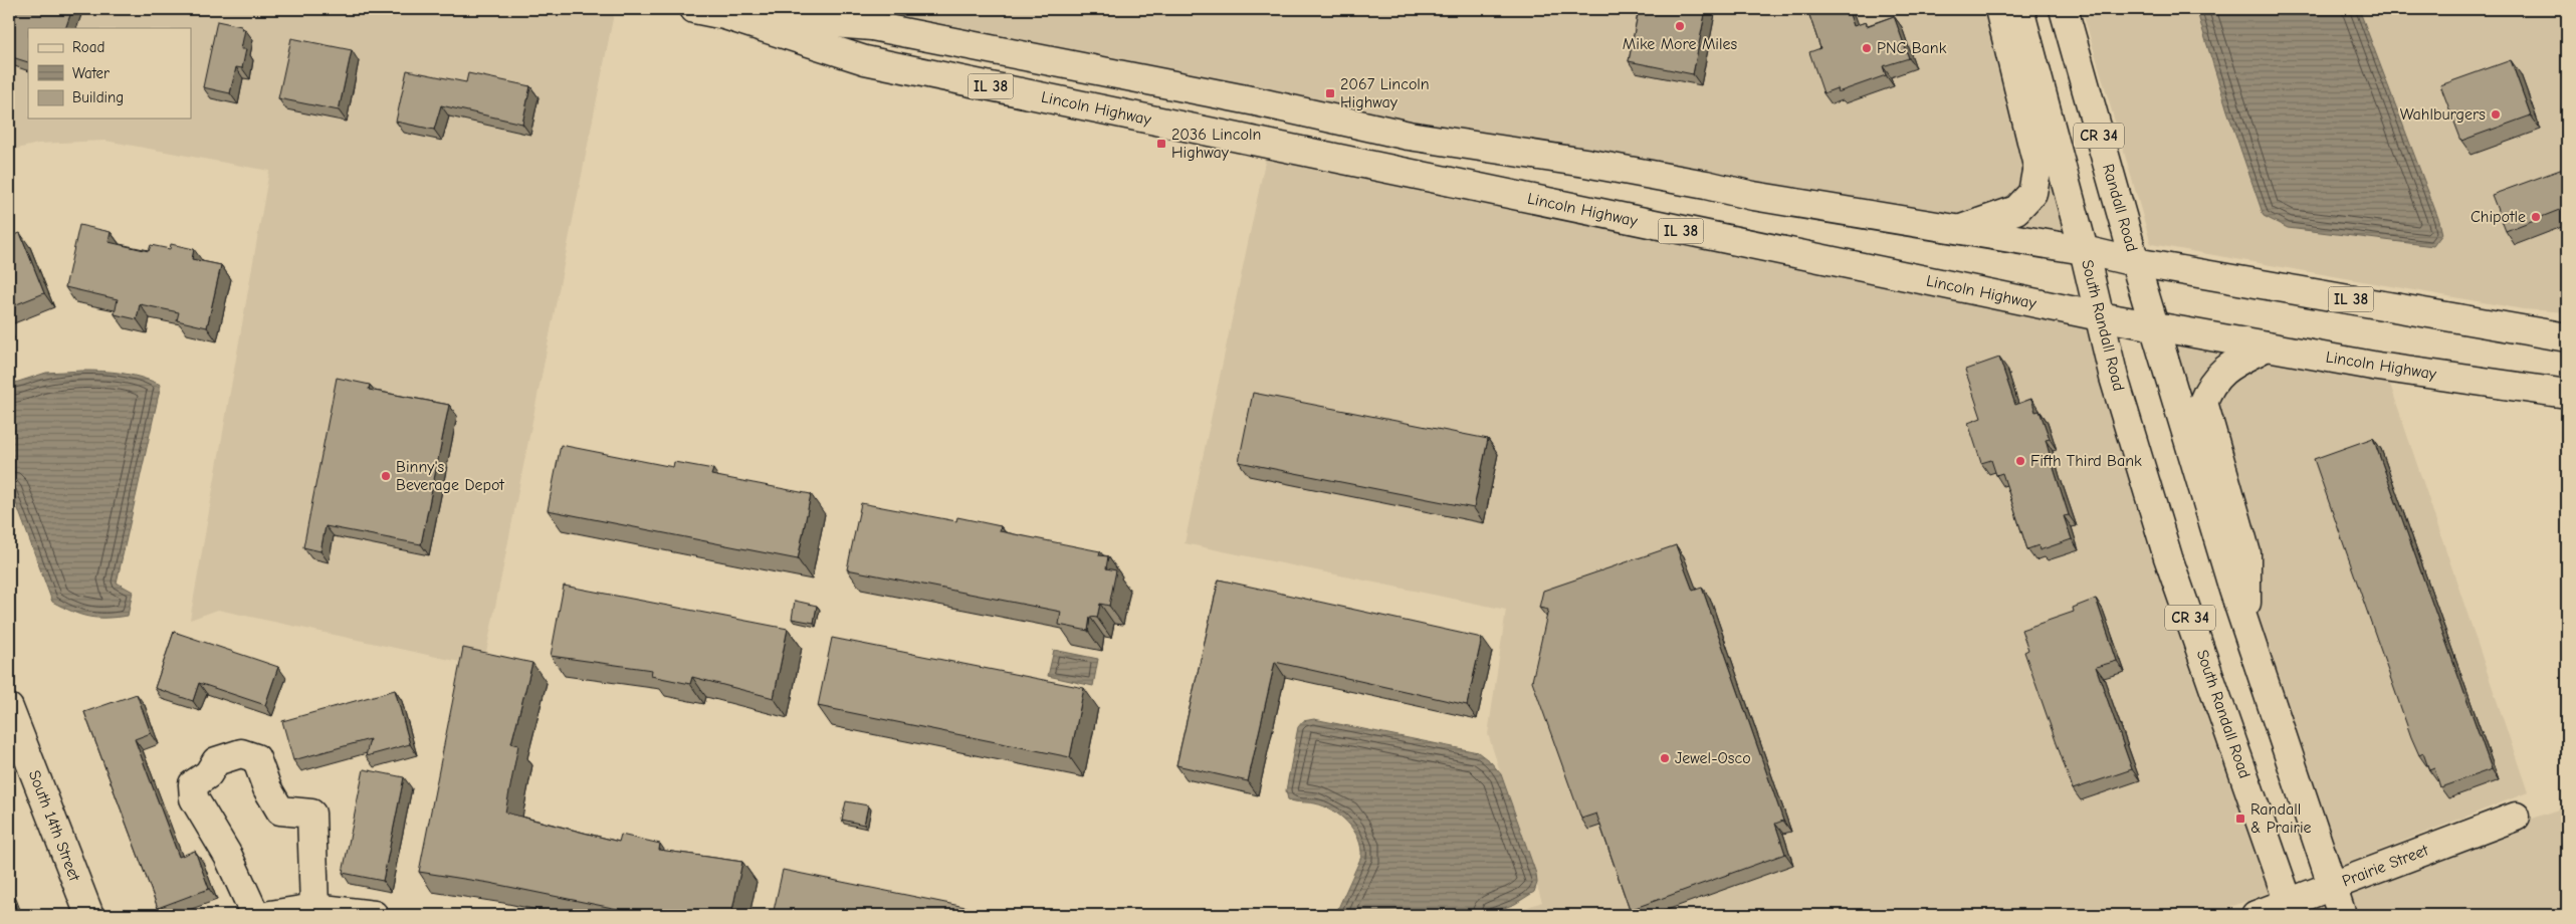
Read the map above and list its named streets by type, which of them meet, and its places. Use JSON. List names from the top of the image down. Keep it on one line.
{"streets":{"main road":["IL 38","Lincoln Highway","CR 34","Randall Road","South Randall Road","South 14th Street","Prairie Street"]},"crossings":[["Lincoln Highway","CR 34"],["Lincoln Highway","Randall Road"],["Lincoln Highway","South Randall Road"],["CR 34","Randall Road"],["CR 34","South Randall Road"],["CR 34","Prairie Street"],["South Randall Road","Prairie Street"]],"places":{"other":["Mike More Miles","PNC Bank","Wahlburgers","Chipotle","Fifth Third Bank","Binny's Beverage Depot","Jewel-Osco"],"transit":["2067 Lincoln Highway","2036 Lincoln Highway","Randall & Prairie"]},"legend":["Road","Water","Building"]}
